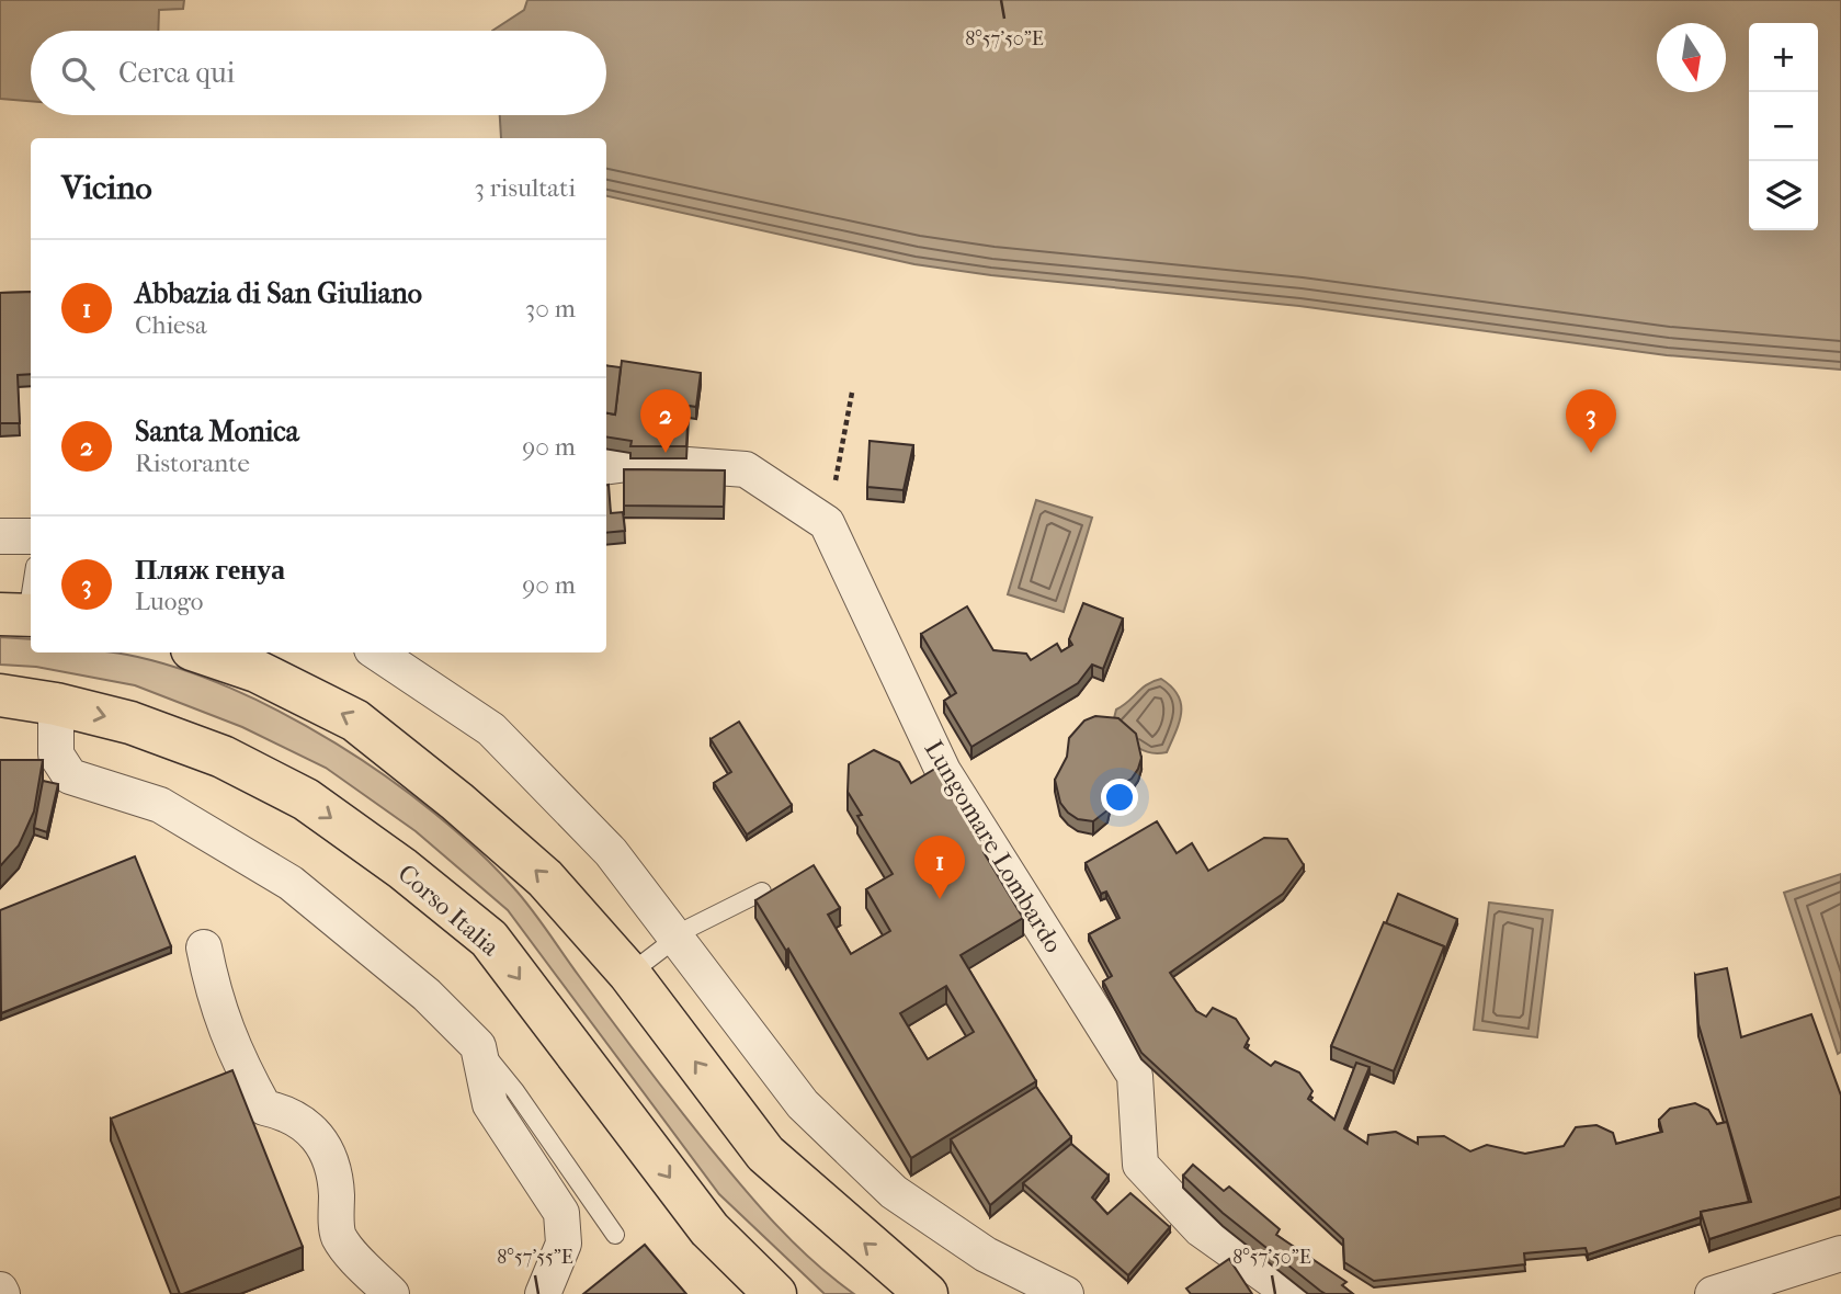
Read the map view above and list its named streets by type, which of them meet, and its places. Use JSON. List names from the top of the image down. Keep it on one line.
{"streets":{"main road":["Corso Italia"],"street":["Lungomare Lombardo"]},"north":"bottom","page":{"map_buttons":["+","−"],"search":"Cerca qui","heading":["Vicino","3 risultati"],"list":[{"mark":"1","name":"Abbazia di San Giuliano","note":"Chiesa","value":"30 m"},{"mark":"2","name":"Santa Monica","note":"Ristorante","value":"90 m"},{"mark":"3","name":"Пляж генуа","note":"Luogo","value":"90 m"}],"pins":["2","3","1"]},"coordinates":["8°57'50\"E","8°57'55\"E"]}
